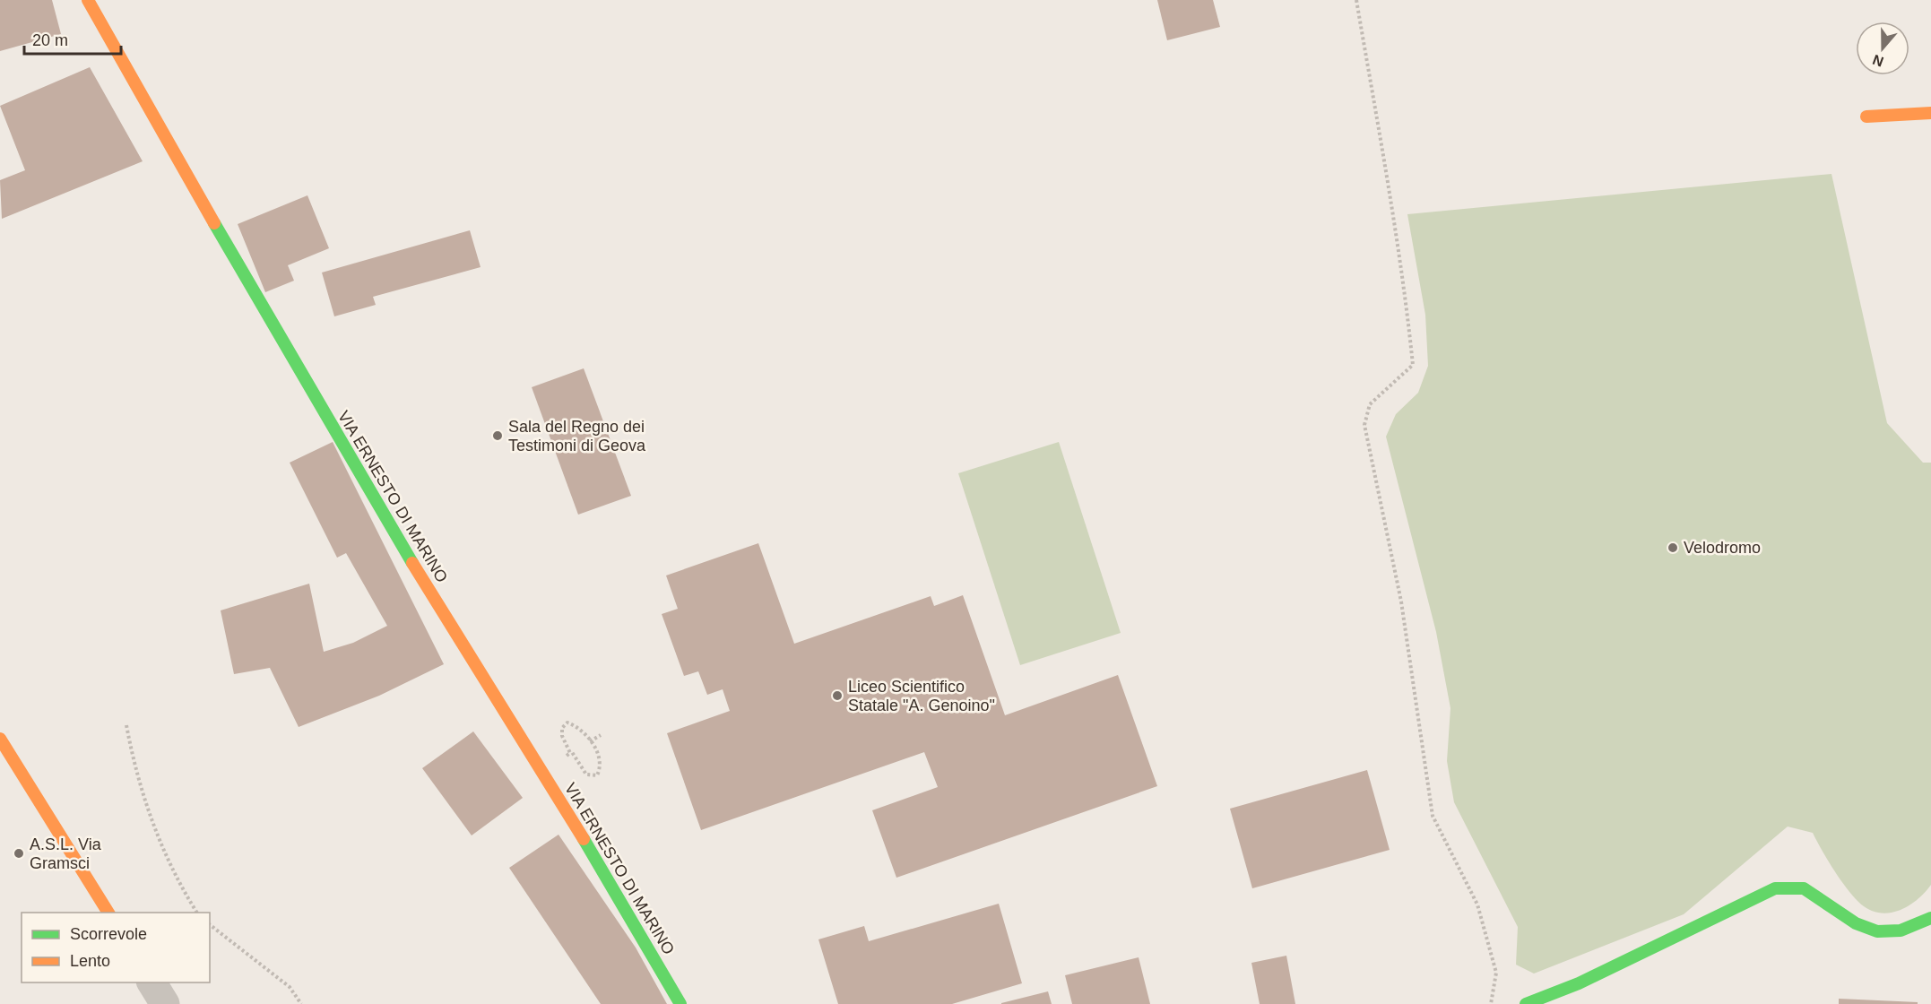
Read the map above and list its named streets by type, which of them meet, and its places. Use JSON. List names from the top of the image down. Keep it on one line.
{"streets":{"street":["VIA ERNESTO DI MARINO"]},"places":["Sala del Regno dei Testimoni di Geova","Velodromo","Liceo Scientifico Statale \"A. Genoino\"","A.S.L. Via Gramsci"],"legend":["Scorrevole","Lento"],"scale_bar":"20 m","north":"bottom"}
